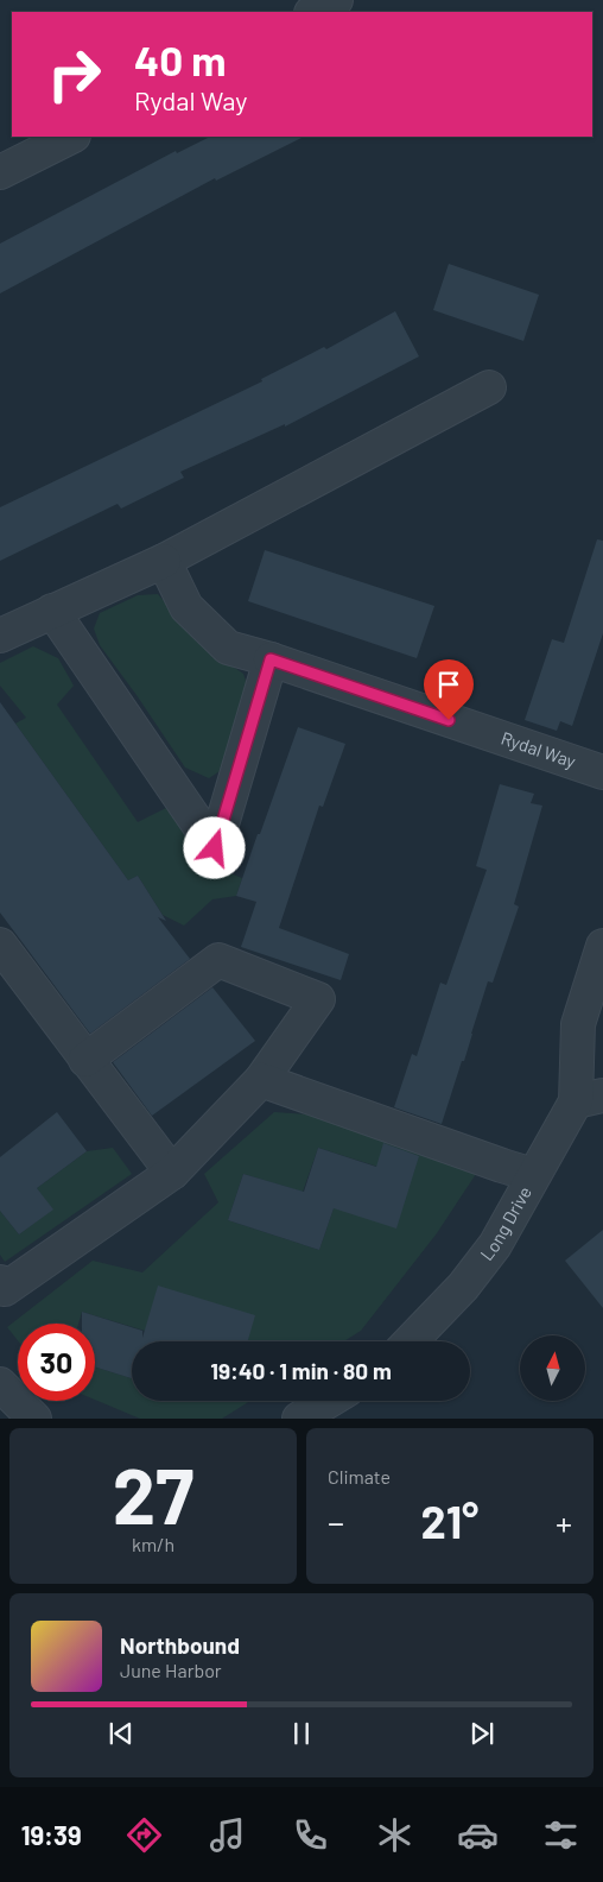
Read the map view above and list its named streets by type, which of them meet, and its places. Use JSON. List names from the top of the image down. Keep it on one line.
{"streets":{"street":["Rydal Way","Long Drive"]},"north":"top","page":{"turn":["40 m","Rydal Way"],"limit":"30","trip":"19:40 · 1 min · 80 m","tile":[["27","km/h"],"Climate"],"heat":["−","21°","+"],"song":["Northbound","June Harbor"],"tabs":"19:39"}}
